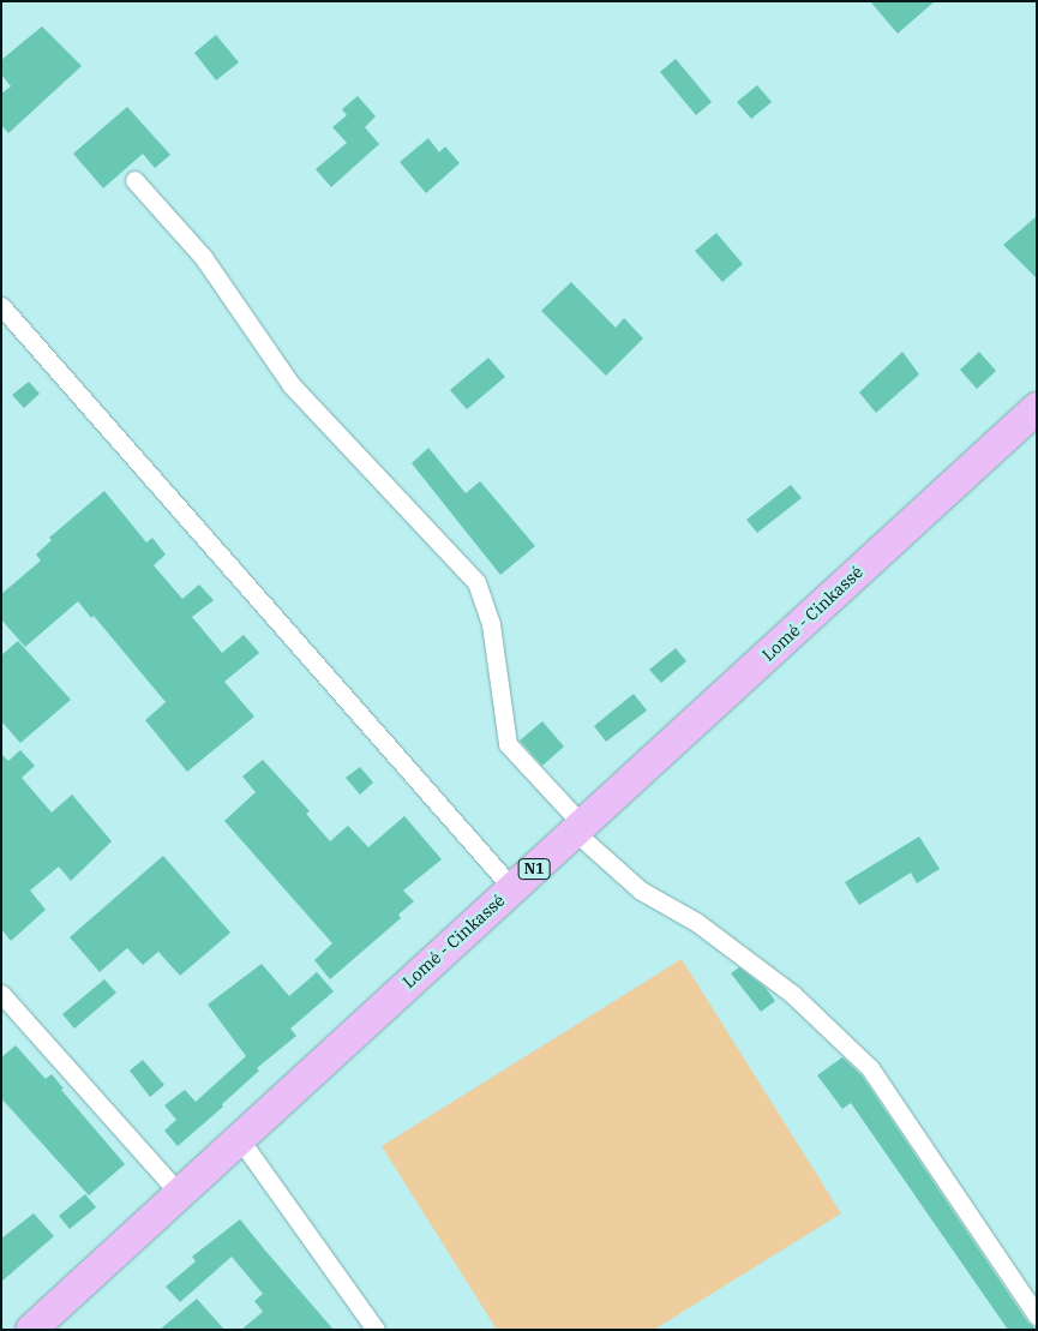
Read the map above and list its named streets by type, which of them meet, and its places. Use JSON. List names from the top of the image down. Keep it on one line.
{"streets":{"highway":["Lomé - Cinkassé","N1"]}}
